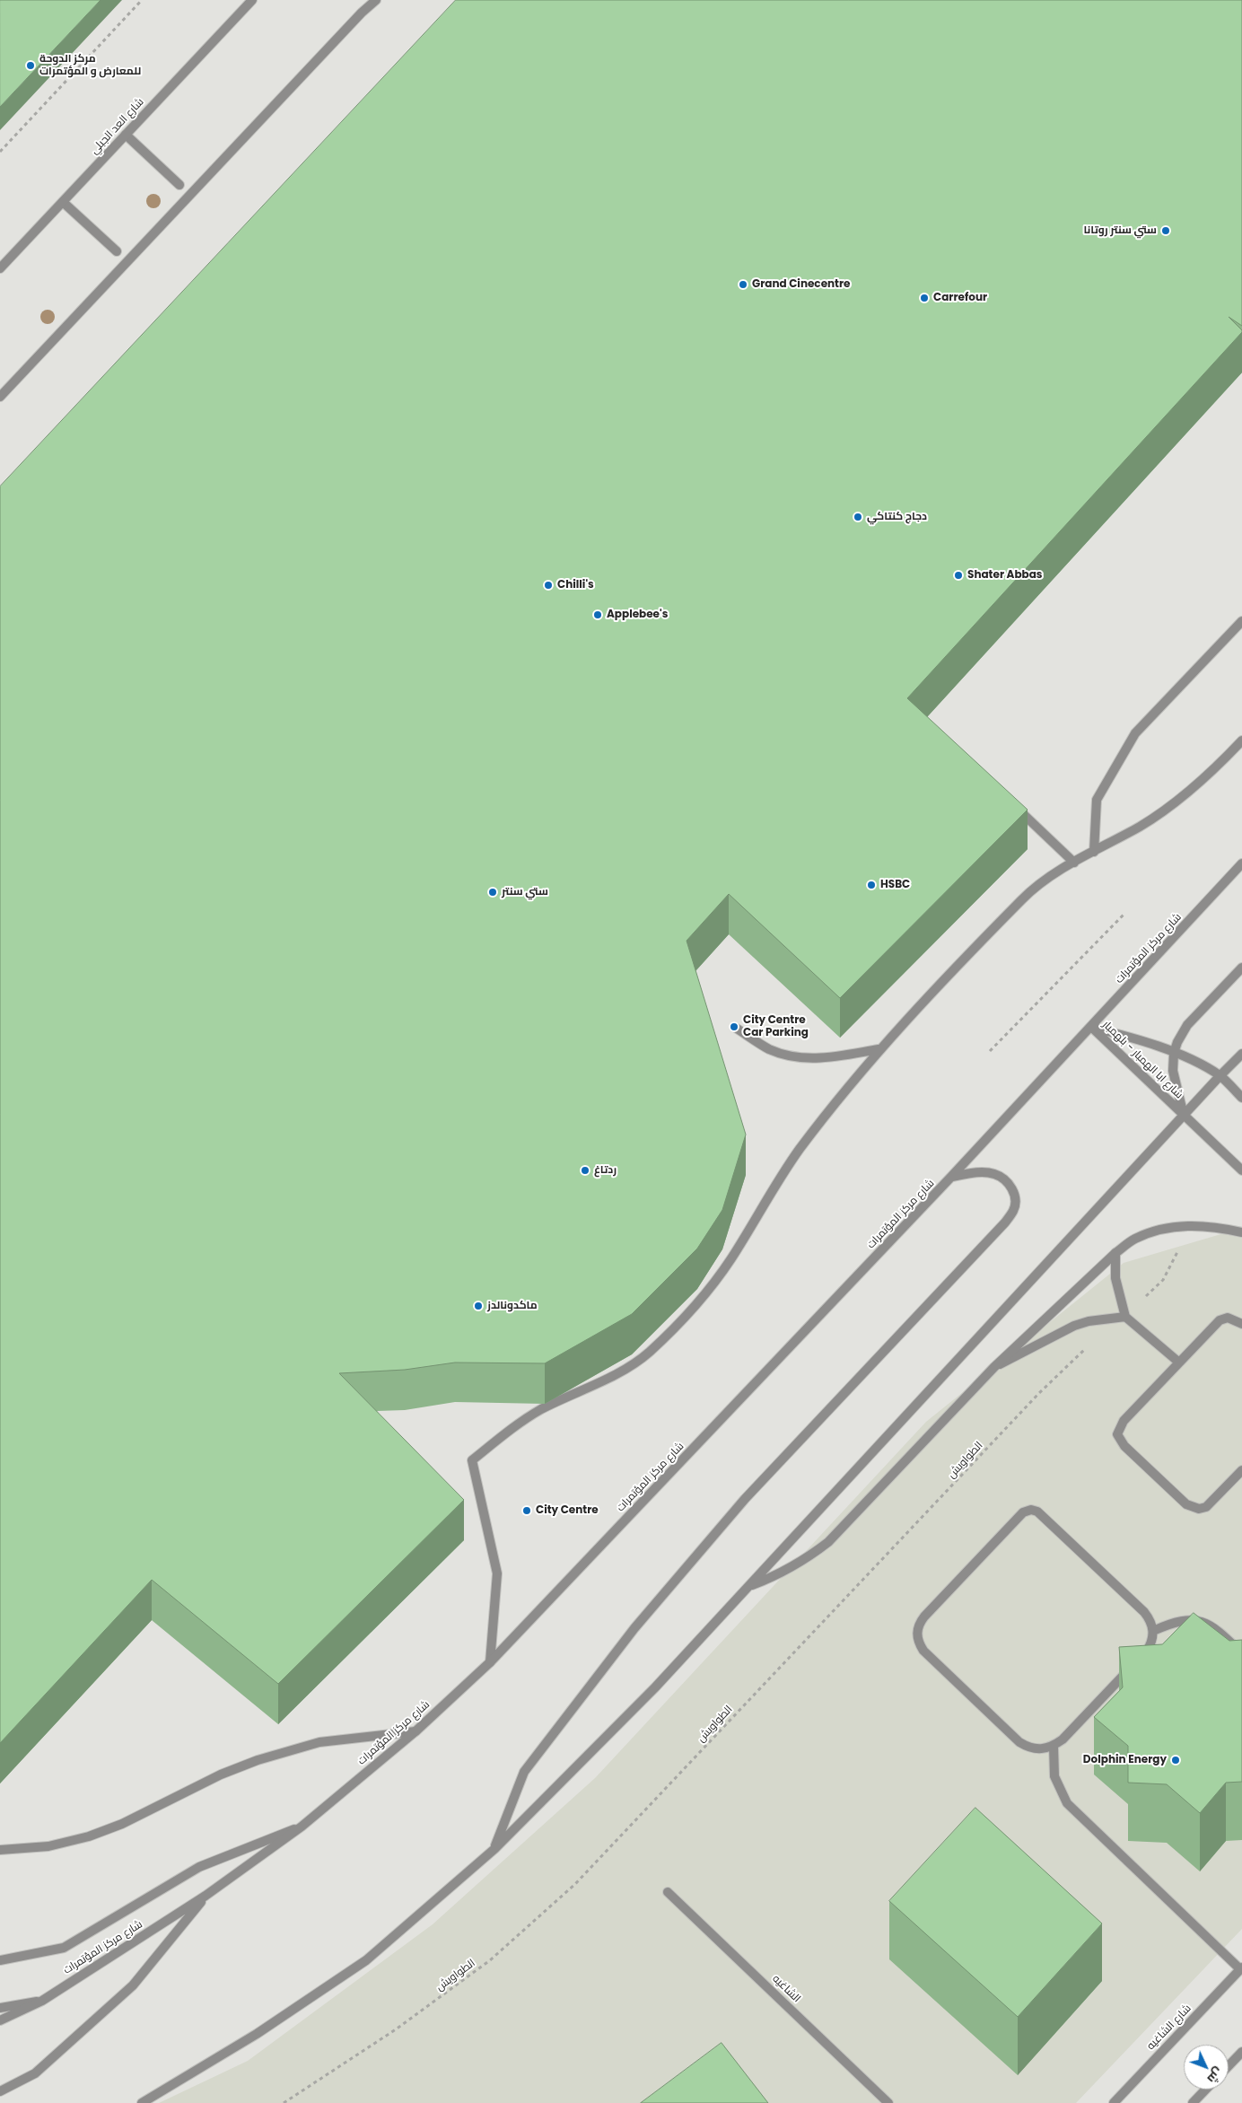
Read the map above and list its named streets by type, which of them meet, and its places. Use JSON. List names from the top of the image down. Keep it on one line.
{"streets":{"street":["شارع العد الجبلي","شارع مركز المؤتمرات","شارع ابا الهمبار - بلهمبار","الشاغيه","شارع الشاغيه"],"path":["الطواويش"]},"crossings":[["شارع مركز المؤتمرات","شارع ابا الهمبار - بلهمبار"]],"places":["مركز الدوحة للمعارض و المؤتمرات","ستي سنتر روتانا","Grand Cinecentre","Carrefour","دجاج كنتاكي","Shater Abbas","Chilli's","Applebee's","HSBC","ستي سنتر","City Centre Car Parking","ردتاغ","ماكدونالدز","City Centre","Dolphin Energy"],"north":"bottom right"}
